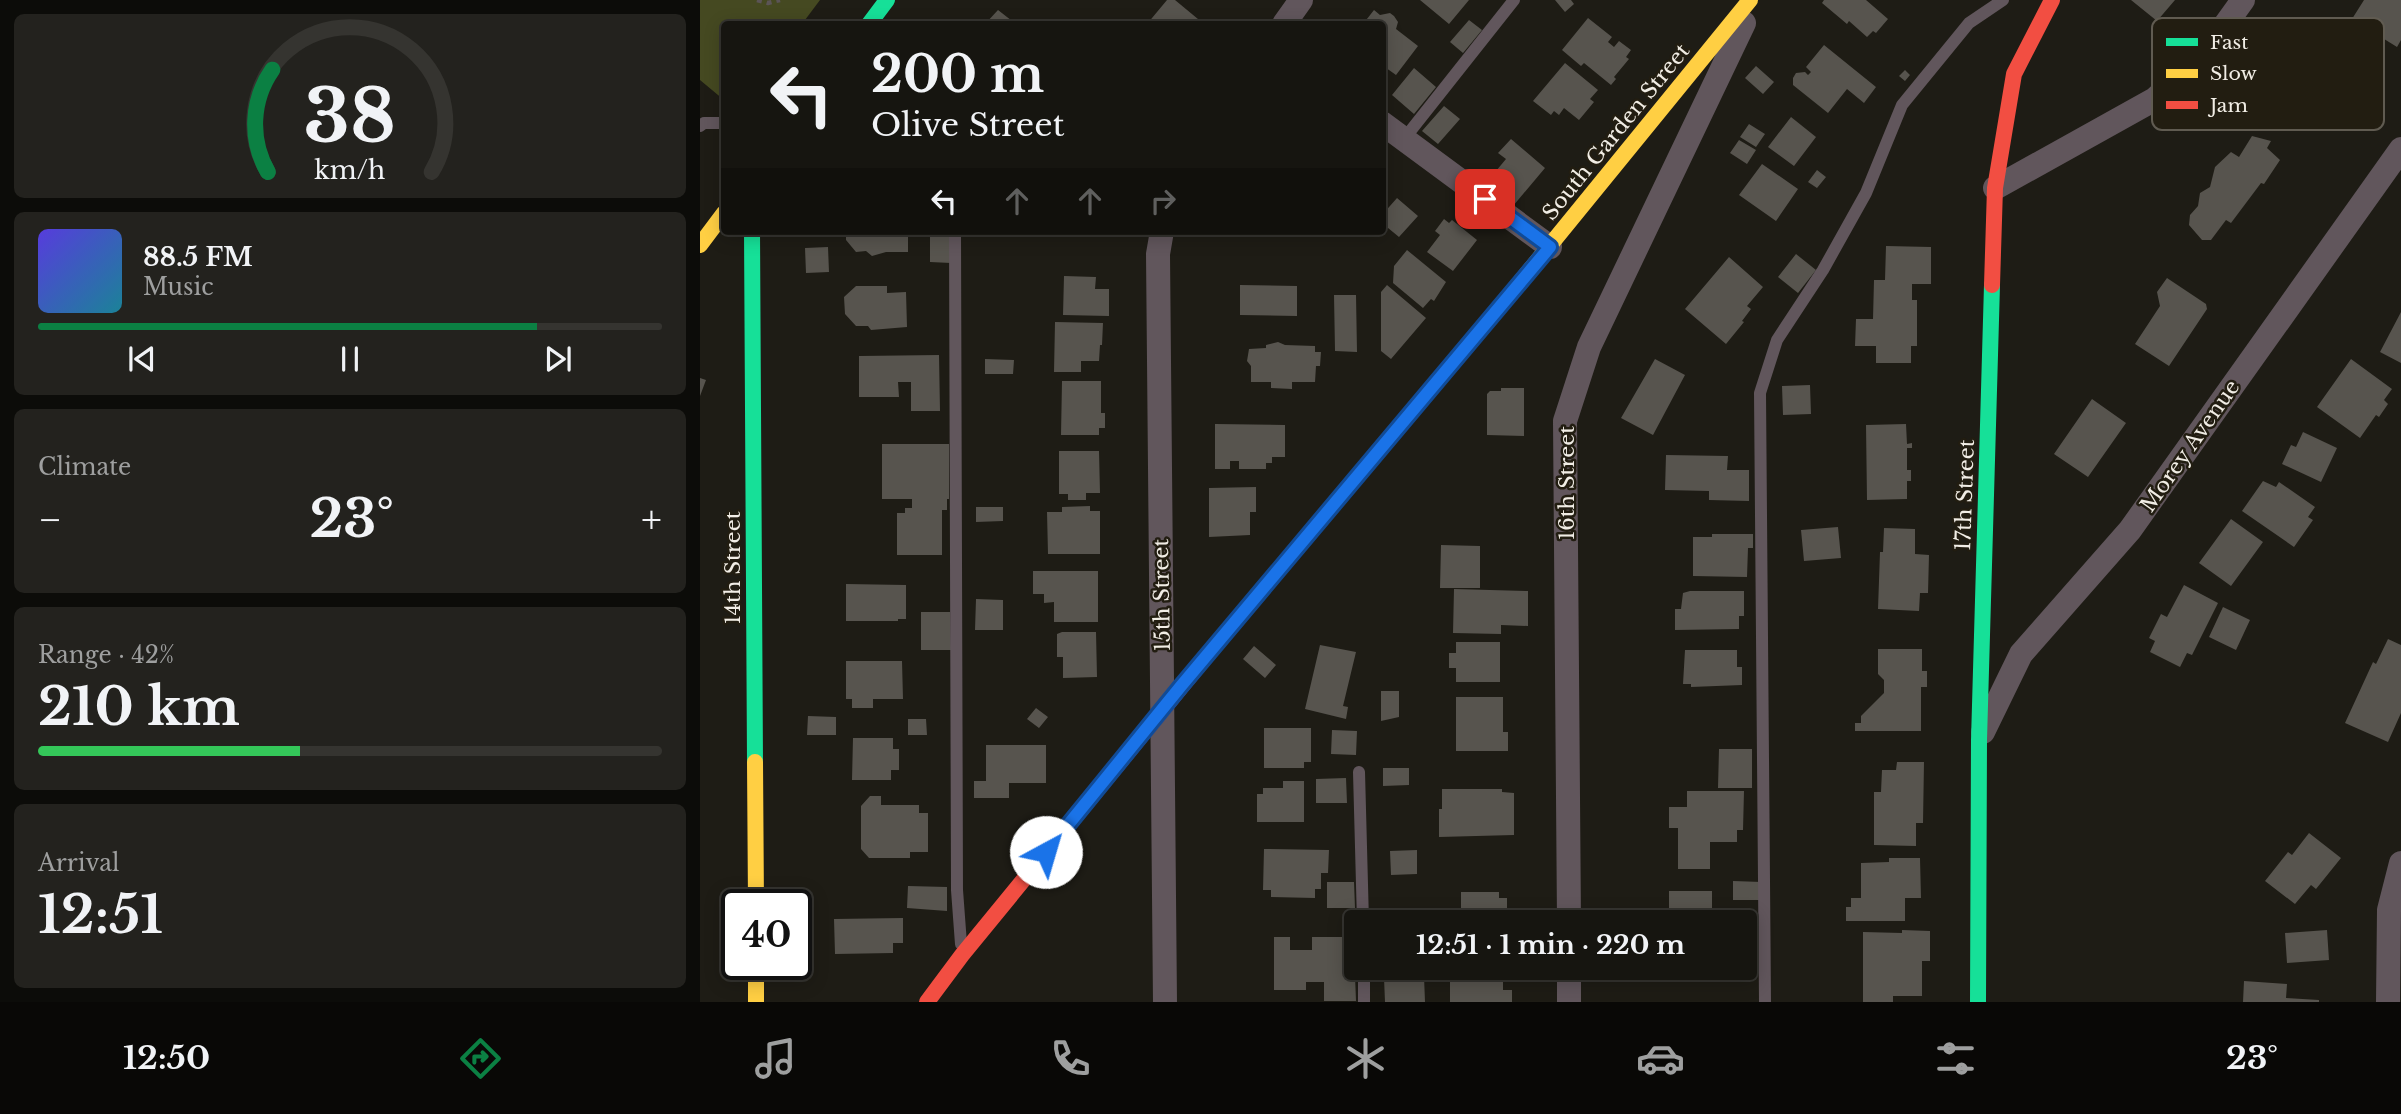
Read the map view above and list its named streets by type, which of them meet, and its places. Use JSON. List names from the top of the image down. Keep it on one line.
{"streets":{"street":["South Garden Street","Morey Avenue","16th Street","17th Street","14th Street","15th Street"]},"crossings":[["South Garden Street","16th Street"],["South Garden Street","15th Street"],["Morey Avenue","17th Street"]],"legend":["Fast","Slow","Jam"],"page":{"turn":["200 m","Olive Street"],"song":["88.5 FM","Music"],"tile":["Climate",["Range · 42%","210 km"],["Arrival","12:51"]],"heat":["−","23°","+"],"limit":"40","trip":"12:51 · 1 min · 220 m","tabs":["12:50","23°"],"gauge":["38","km/h"]}}
